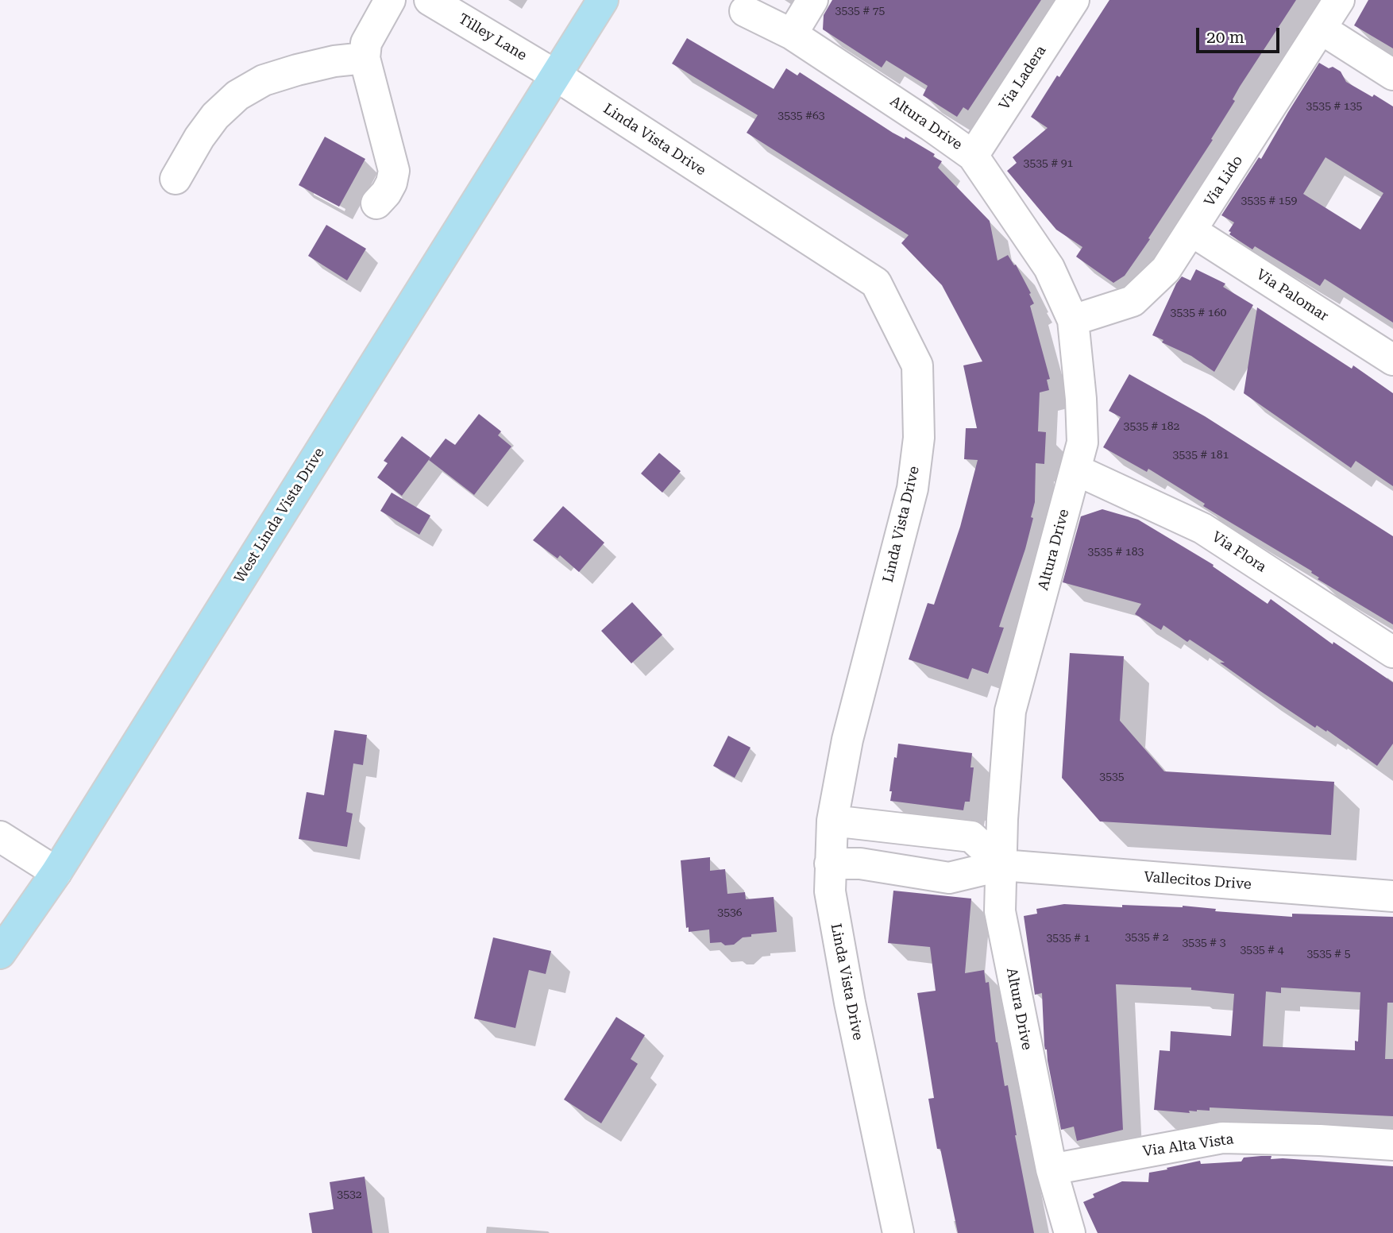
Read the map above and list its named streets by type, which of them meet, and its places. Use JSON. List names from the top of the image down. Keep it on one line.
{"streets":{"main road":["West Linda Vista Drive"],"street":["Tilley Lane","Via Ladera","Altura Drive","Linda Vista Drive","Via Lido","Via Palomar","Via Flora","Vallecitos Drive","Via Alta Vista"]},"crossings":[["Tilley Lane","Linda Vista Drive"],["Tilley Lane","West Linda Vista Drive"],["Via Ladera","Altura Drive"],["Altura Drive","Via Lido"],["Altura Drive","Via Flora"],["Altura Drive","Vallecitos Drive"],["Altura Drive","Via Alta Vista"],["Linda Vista Drive","West Linda Vista Drive"],["Linda Vista Drive","Vallecitos Drive"],["Via Lido","Via Palomar"]],"house_numbers":["3535 # 75","3535 # 135","3535 #63","3535 # 91","3535 # 159","3535 # 160","3535 # 182","3535 # 181","3535 # 183","3535","3536","3535 # 2","3535 # 1","3535 # 3","3535 # 4","3535 # 5","3532"],"scale_bar":"20 m"}
